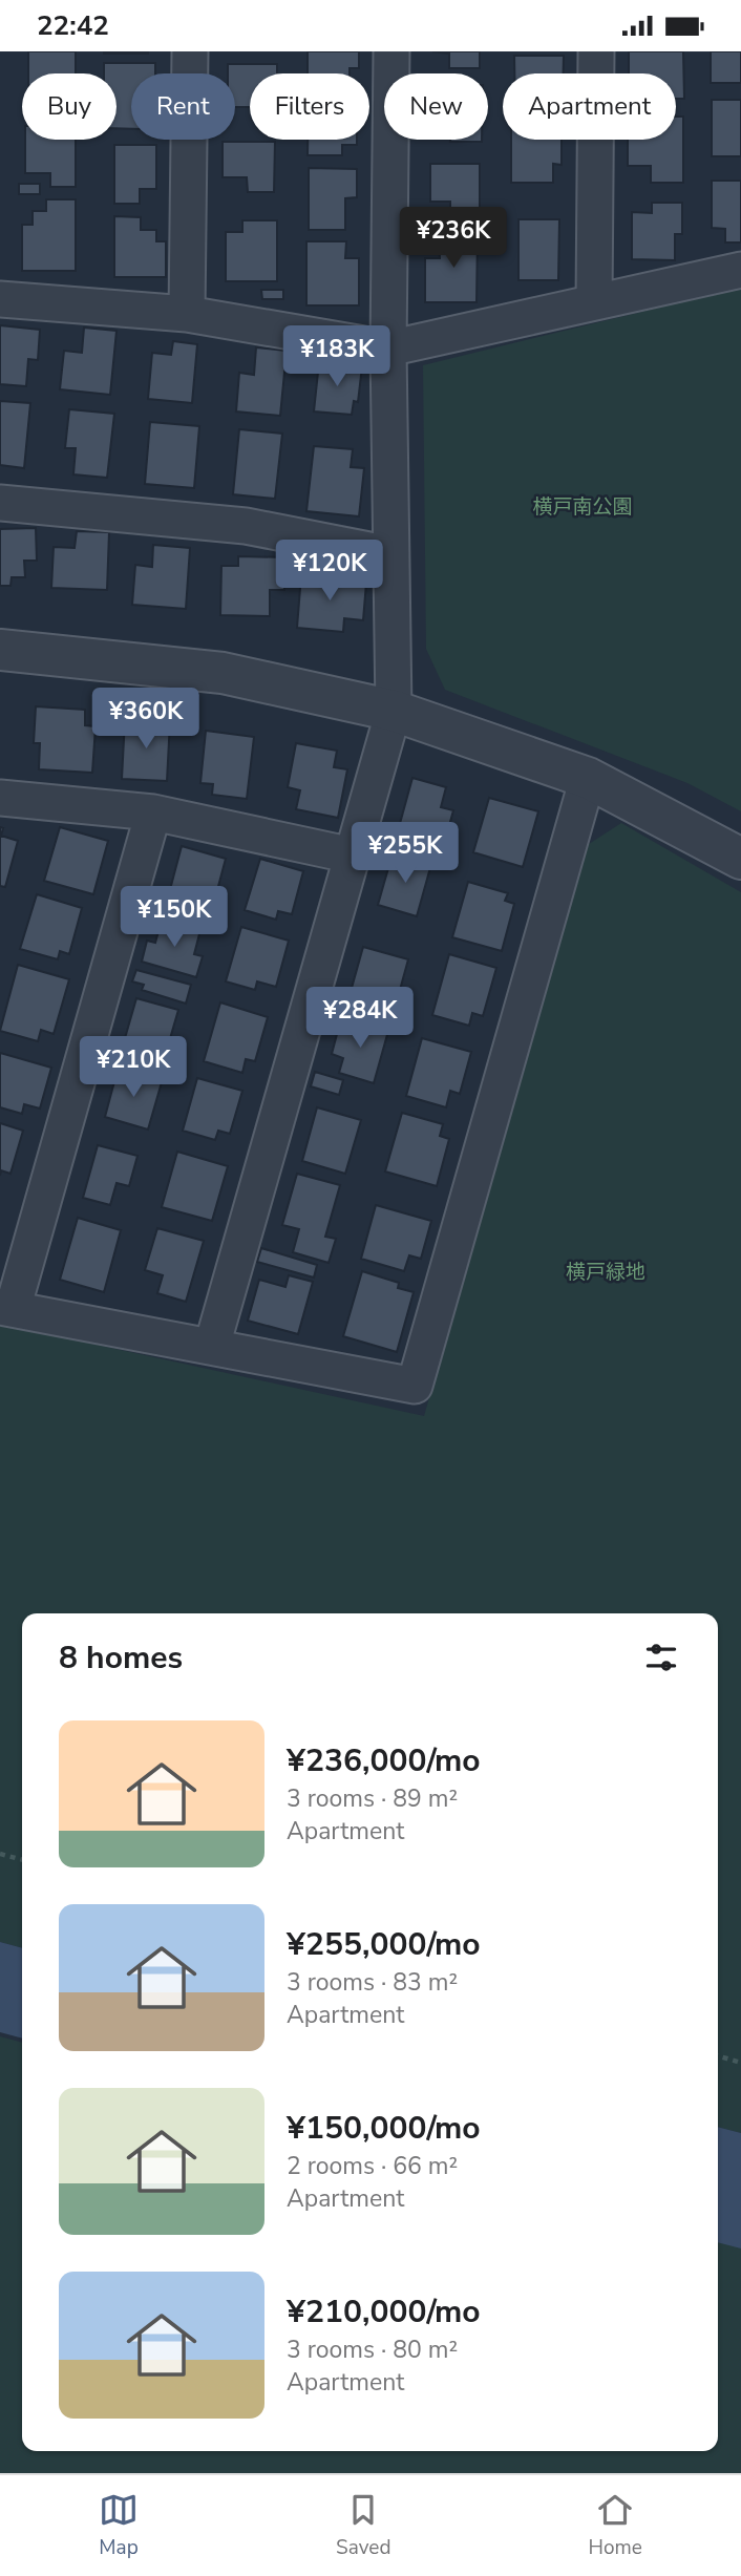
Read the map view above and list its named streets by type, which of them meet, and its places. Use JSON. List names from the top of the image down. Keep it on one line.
{"parks":["横戸南公園","横戸緑地"],"page":{"status":"22:42","chip":["Buy","Rent","Filters","New","Apartment"],"price":["¥236K","¥183K","¥120K","¥360K","¥255K","¥150K","¥284K","¥210K"],"heading":"8 homes","list":[{"name":"¥236,000/mo","note":"3 rooms · 89 m² · Apartment"},{"name":"¥255,000/mo","note":"3 rooms · 83 m² · Apartment"},{"name":"¥150,000/mo","note":"2 rooms · 66 m² · Apartment"},{"name":"¥210,000/mo","note":"3 rooms · 80 m² · Apartment"}],"tabs":["Map","Saved","Home"]}}
